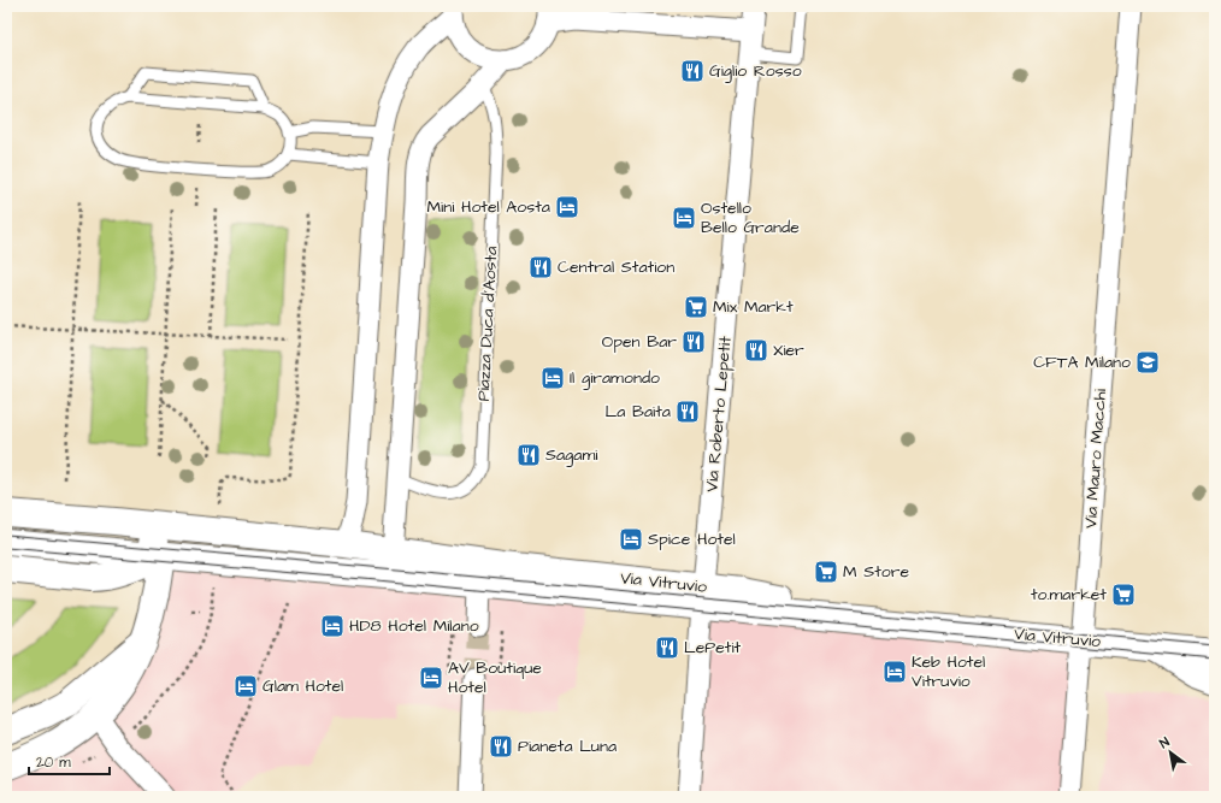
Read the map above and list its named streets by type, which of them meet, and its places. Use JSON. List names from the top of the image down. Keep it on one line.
{"streets":{"street":["Via Roberto Lepetit","Via Mauro Macchi","Via Vitruvio"],"lane":["Piazza Duca d'Aosta"]},"crossings":[["Via Roberto Lepetit","Via Vitruvio"],["Via Mauro Macchi","Via Vitruvio"]],"places":{"restaurant":["Giglio Rosso","Central Station","Open Bar","Xier","La Baita","Sagami","LePetit","Pianeta Luna"],"hotel":["Mini Hotel Aosta","Ostello Bello Grande","Il giramondo","Spice Hotel","HD8 Hotel Milano","Keb Hotel Vitruvio","AV Boutique Hotel","Glam Hotel"],"supermarket":["Mix Markt","M Store","to.market"],"school or university":["CFTA Milano"]},"scale_bar":"20 m","north":"top left"}
